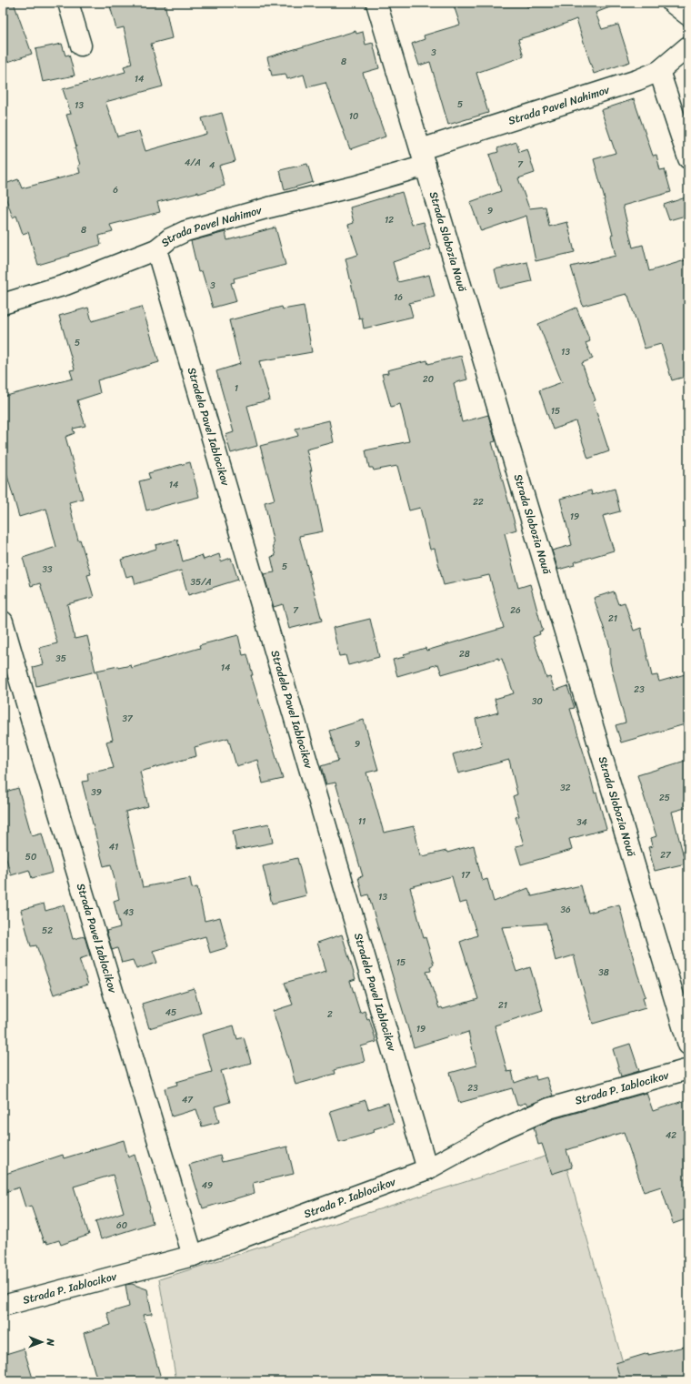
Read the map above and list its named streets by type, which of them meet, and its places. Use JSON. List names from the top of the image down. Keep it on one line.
{"streets":{"street":["Strada Pavel Nahimov","Strada Slobozia Nouă","Stradela Pavel Iablocikov","Strada Pavel Iablocikov","Strada P. Iablocikov"]},"crossings":[["Strada Pavel Nahimov","Strada Slobozia Nouă"],["Strada Pavel Nahimov","Stradela Pavel Iablocikov"],["Stradela Pavel Iablocikov","Strada P. Iablocikov"],["Strada Pavel Iablocikov","Strada P. Iablocikov"]],"house_numbers":["3","8","14","5","13","10","4/A","7","4","6","9","12","8","3","16","5","13","20","1","15","14","22","19","5","33","35/A","7","26","21","28","35","14","23","30","37","9","32","39","25","11","34","41","27","50","17","13","36","43","52","15","38","21","45","2","19","23","47","42","49","60"],"north":"right"}
